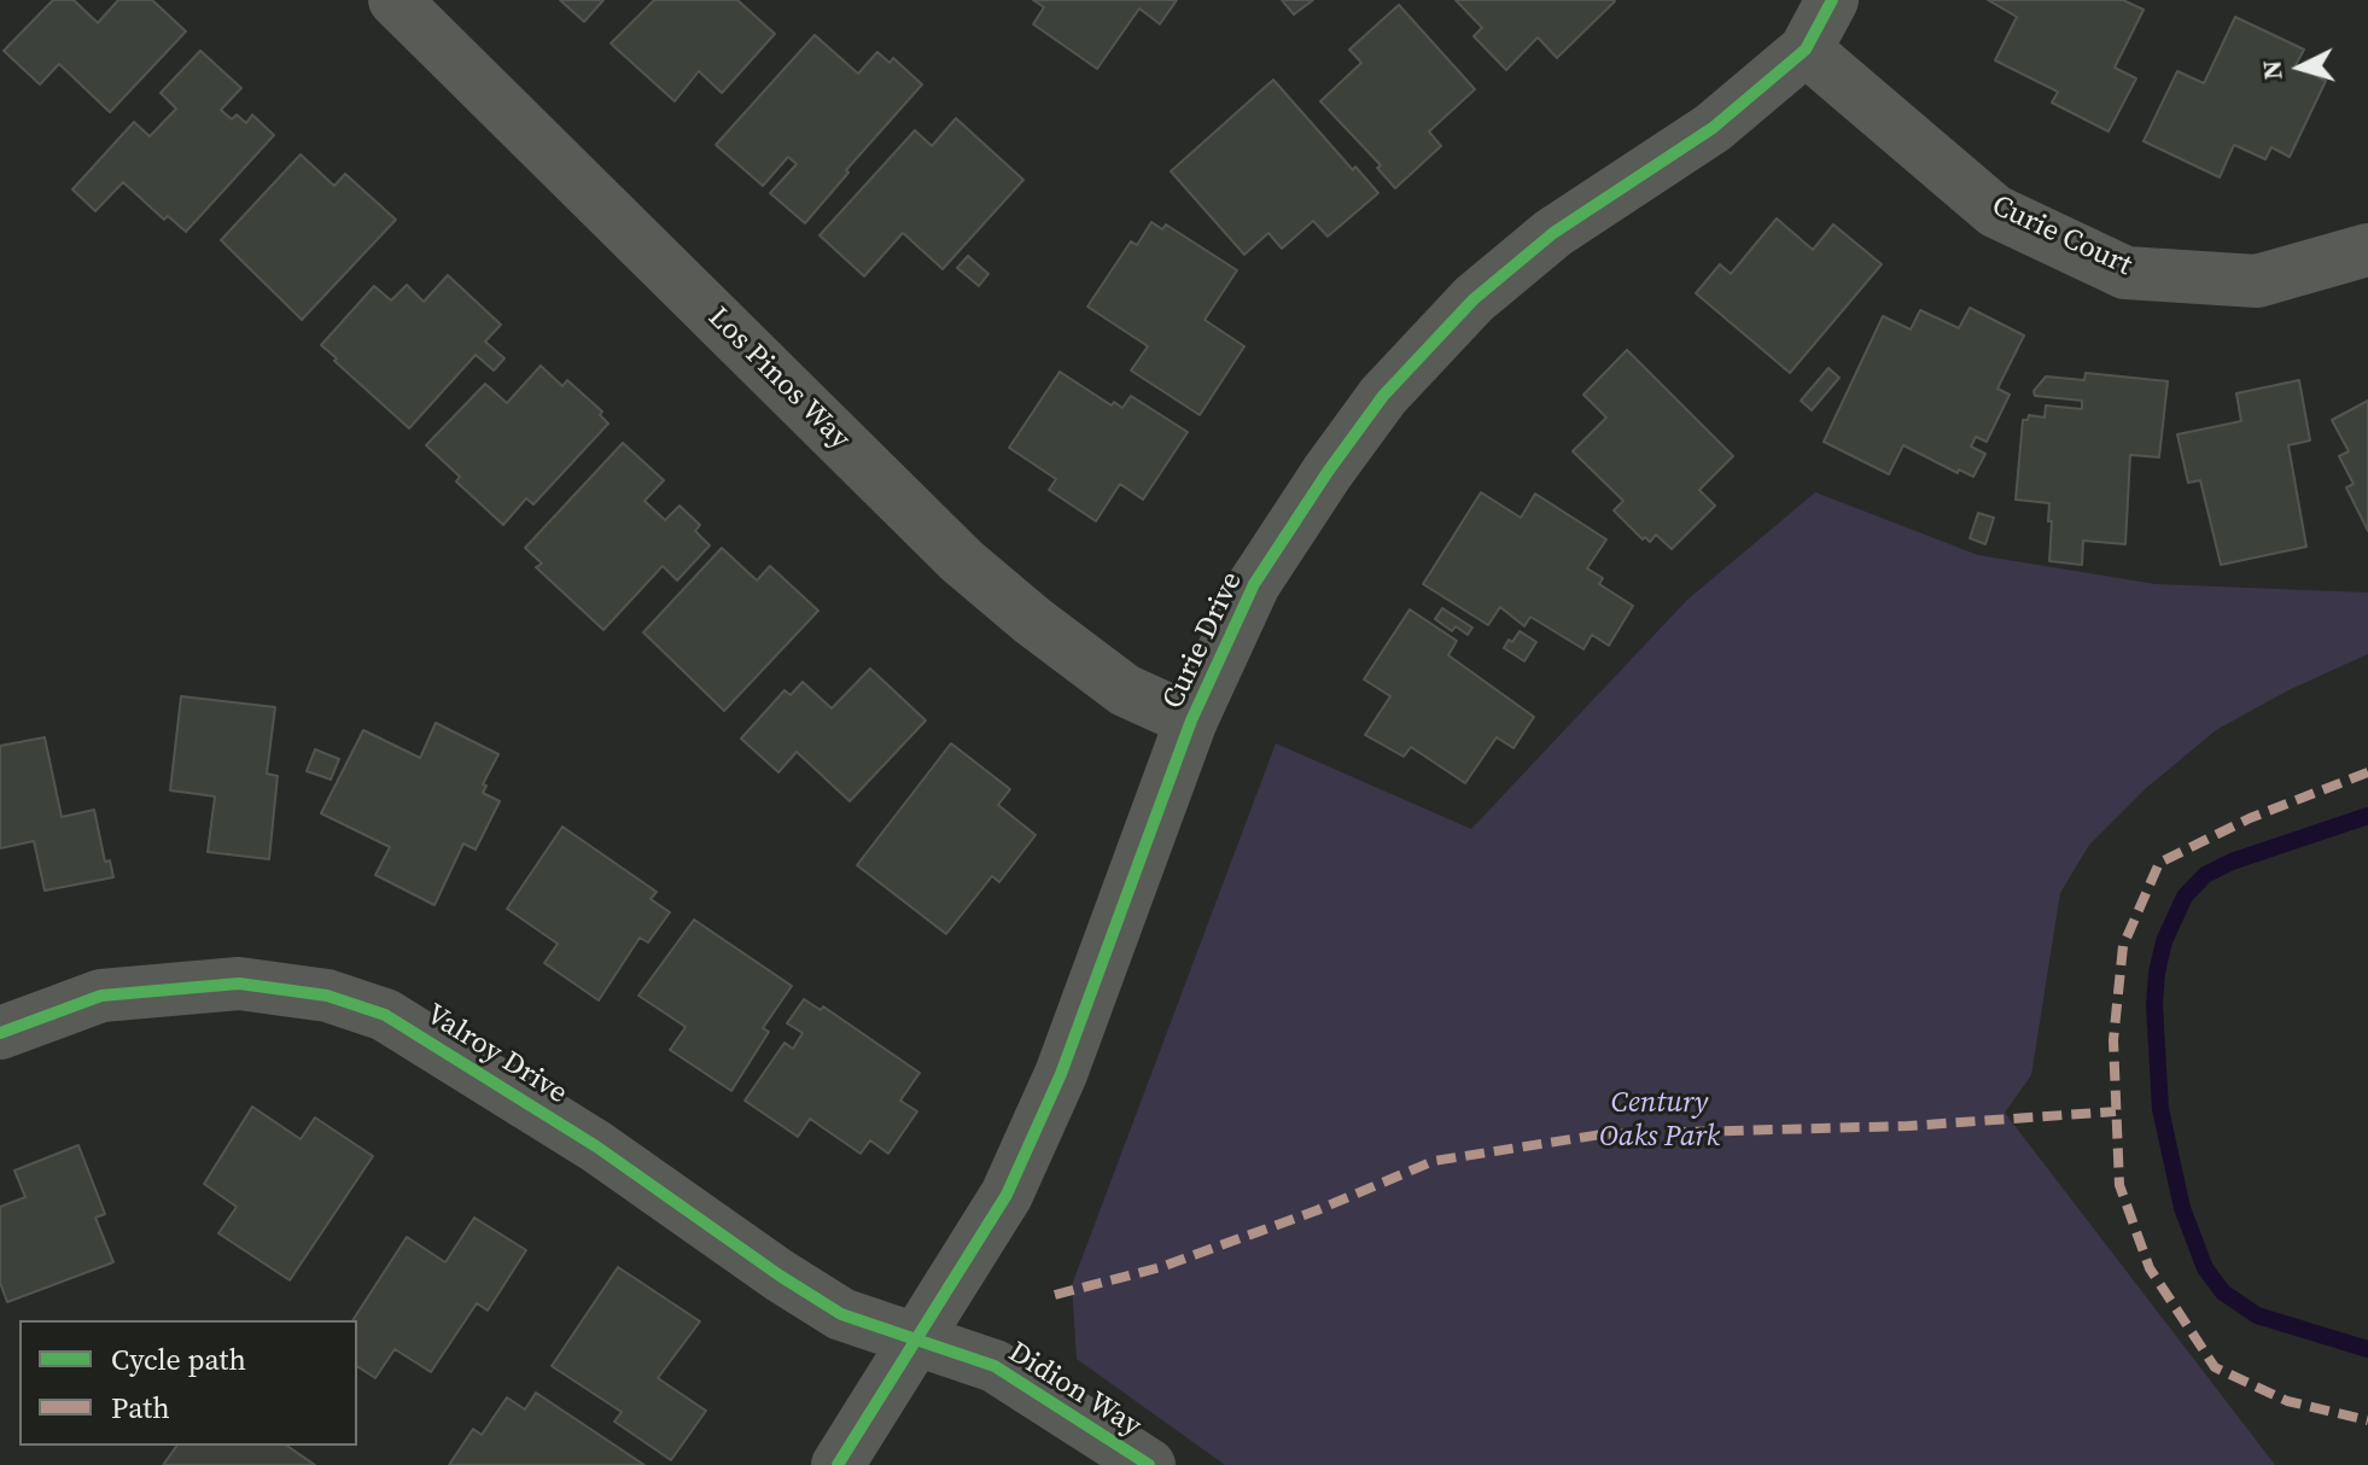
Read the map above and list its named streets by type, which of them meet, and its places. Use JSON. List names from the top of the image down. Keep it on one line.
{"streets":{"street":["Curie Court","Los Pinos Way","Curie Drive","Valroy Drive","Didion Way"]},"crossings":[["Curie Court","Curie Drive"],["Los Pinos Way","Curie Drive"],["Curie Drive","Valroy Drive"],["Curie Drive","Didion Way"],["Valroy Drive","Didion Way"]],"parks":["Century Oaks Park"],"legend":["Cycle path","Path"],"north":"left"}
